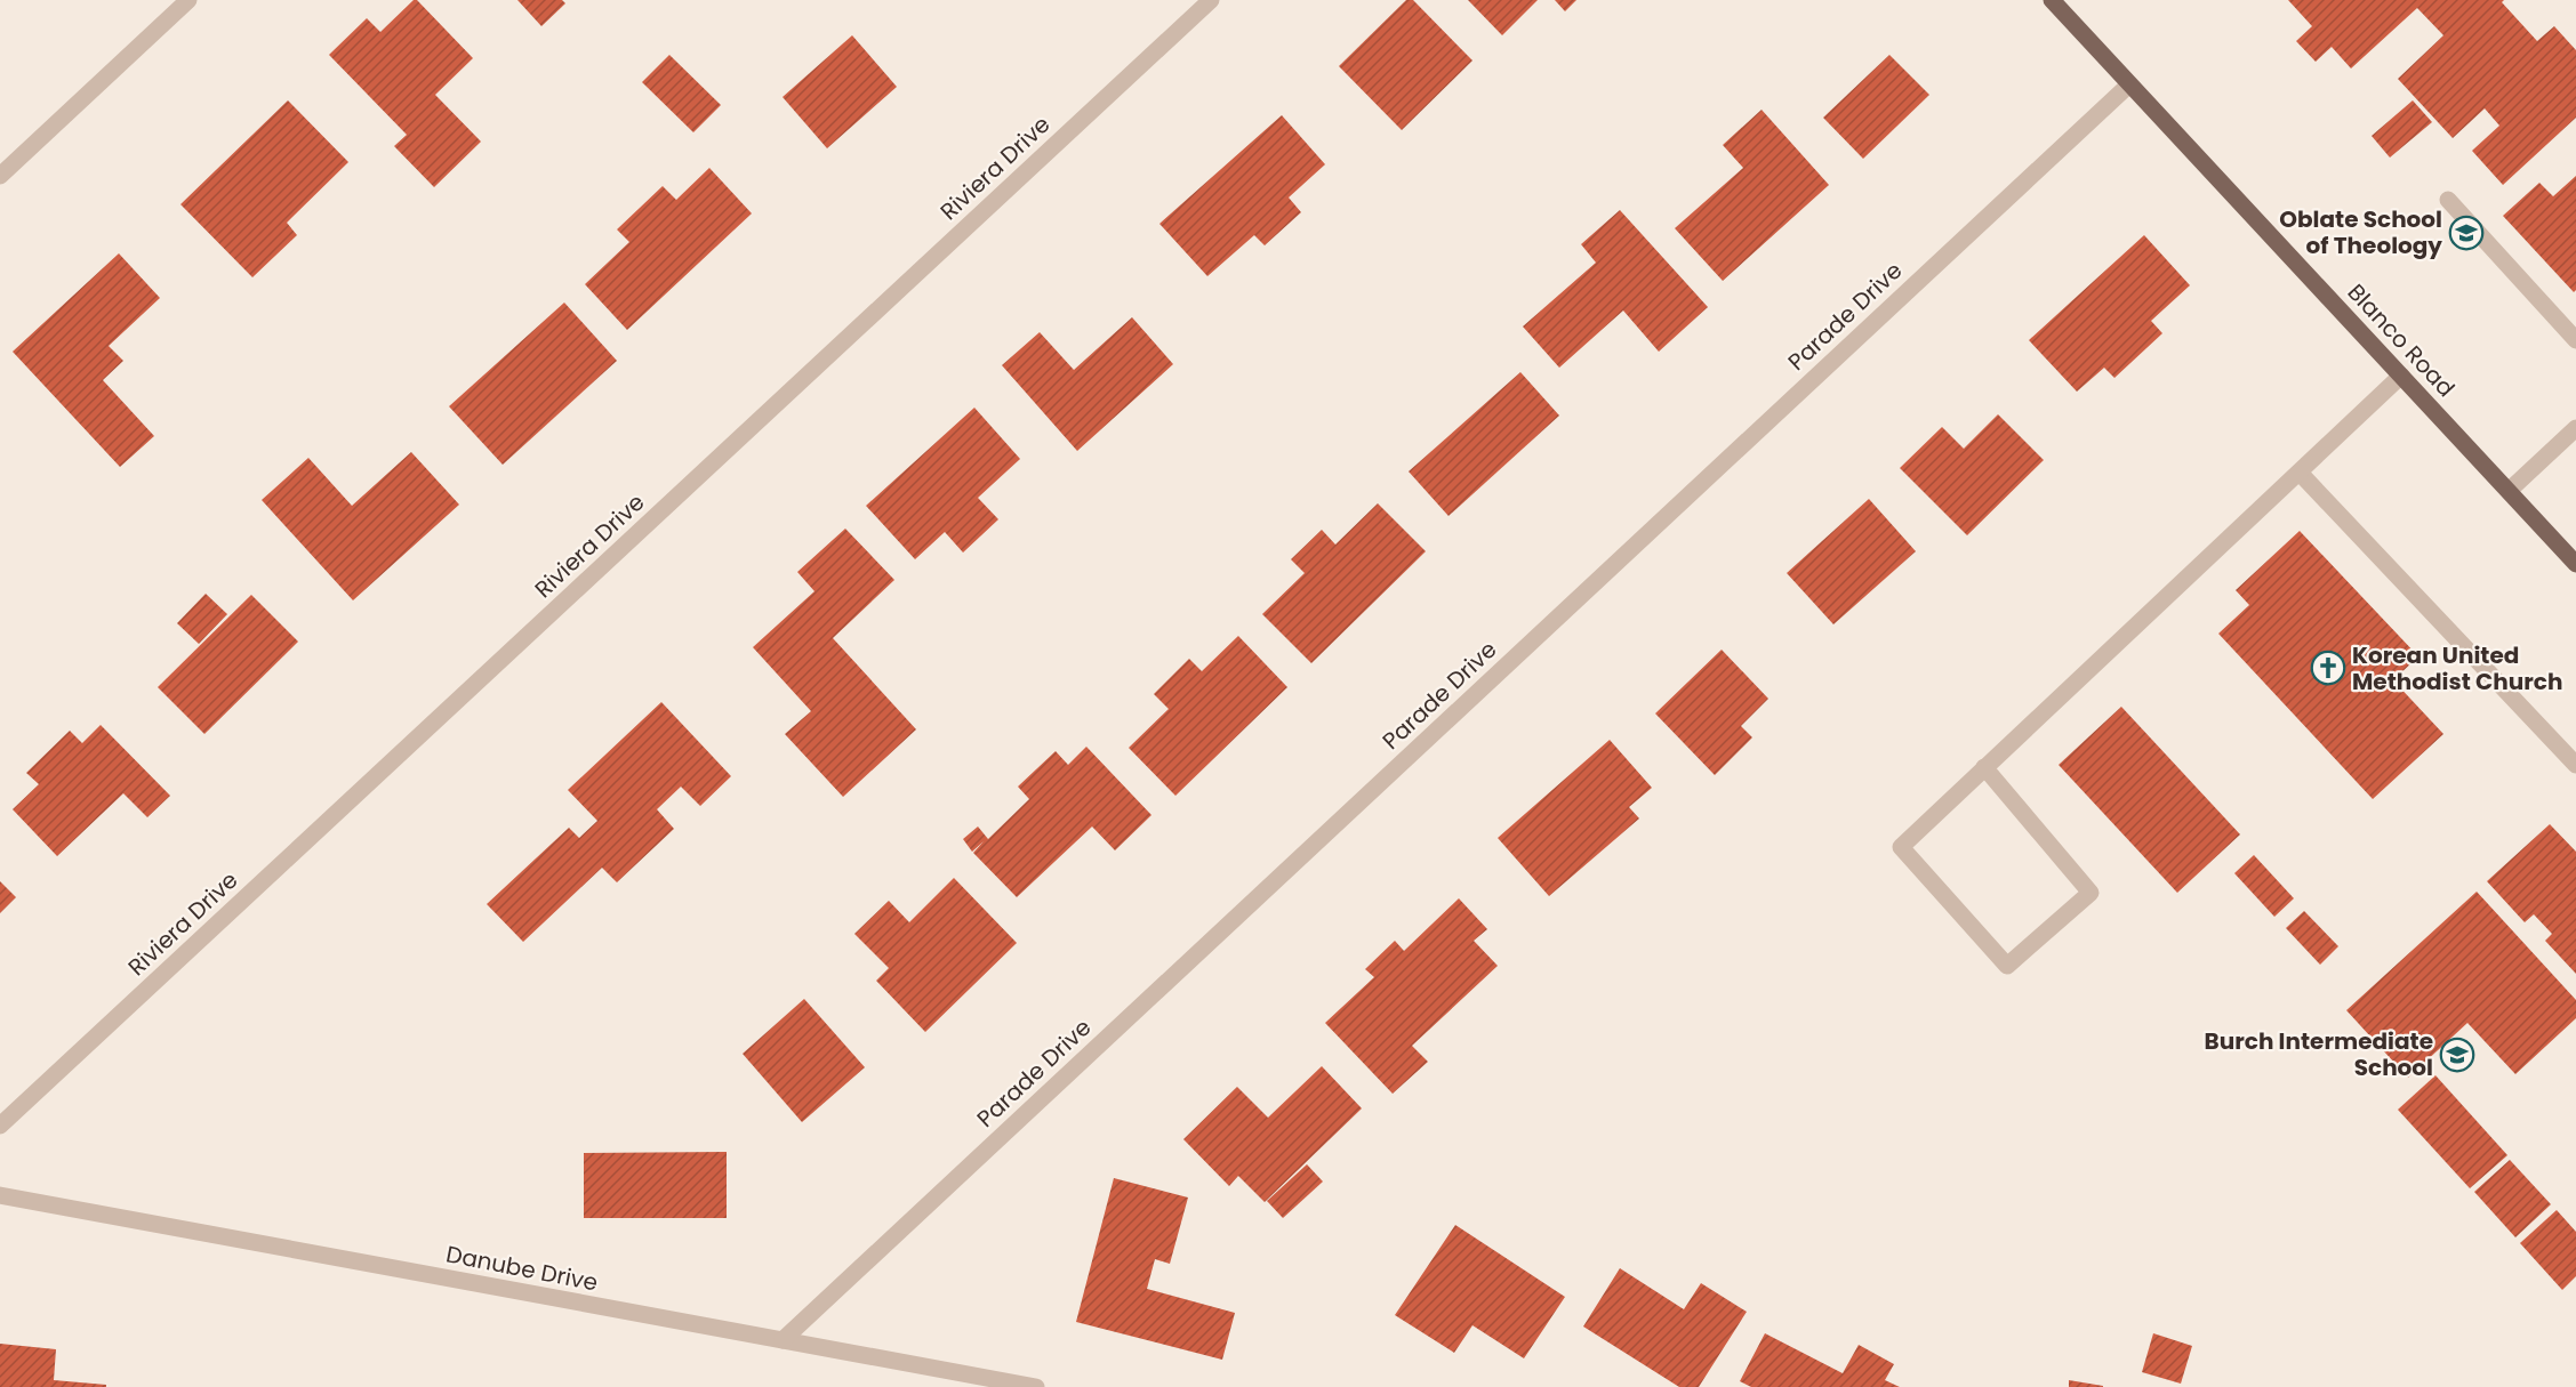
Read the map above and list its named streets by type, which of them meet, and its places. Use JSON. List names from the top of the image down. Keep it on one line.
{"streets":{"main road":["Blanco Road"],"street":["Riviera Drive","Parade Drive","Danube Drive"]},"crossings":[["Parade Drive","Blanco Road"],["Parade Drive","Danube Drive"]],"places":{"school or university":["Oblate School of Theology","Burch Intermediate School"],"church":["Korean United Methodist Church"]}}
